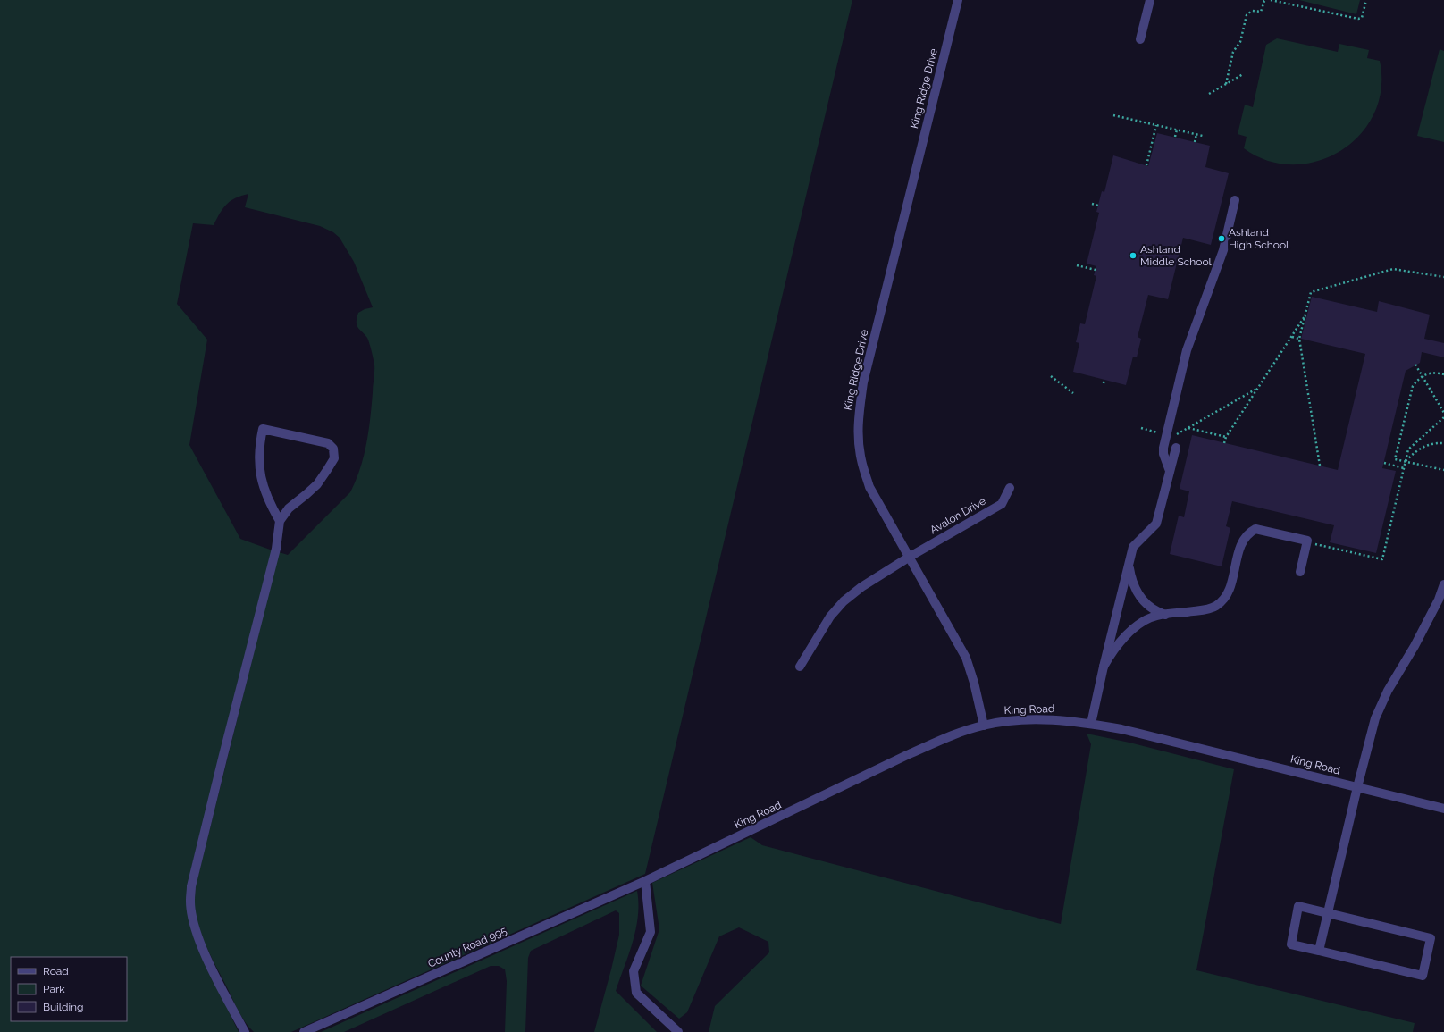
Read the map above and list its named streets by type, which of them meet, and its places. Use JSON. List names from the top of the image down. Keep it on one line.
{"streets":{"street":["King Ridge Drive","Avalon Drive","King Road","County Road 995"]},"crossings":[["King Ridge Drive","Avalon Drive"],["King Ridge Drive","King Road"],["King Road","County Road 995"]],"places":["Ashland High School","Ashland Middle School"],"legend":["Road","Park","Building"]}
